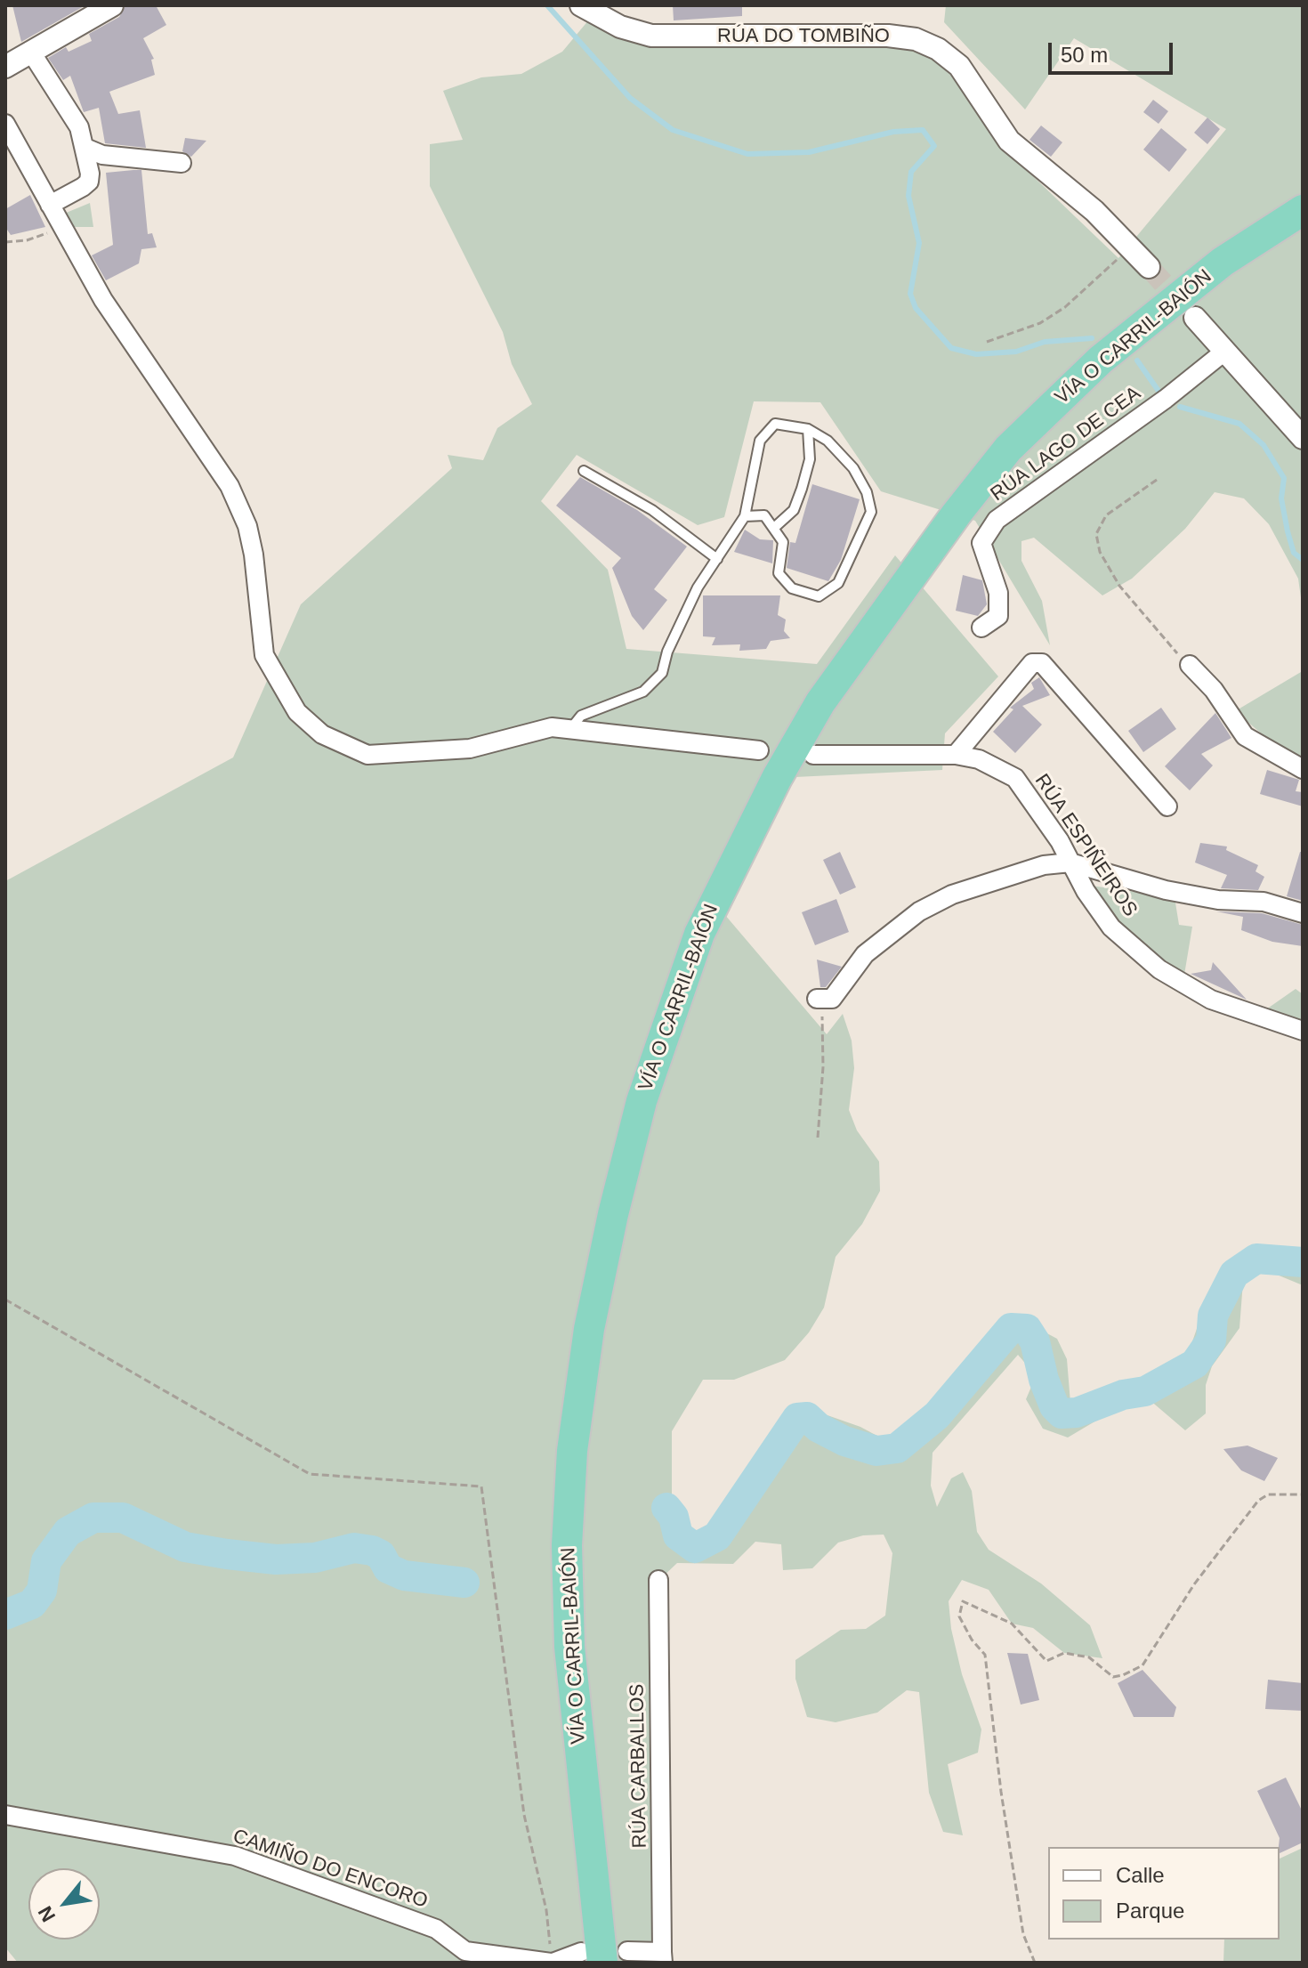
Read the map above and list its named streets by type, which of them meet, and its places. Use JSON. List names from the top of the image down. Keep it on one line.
{"streets":{"highway":["VÍA O CARRIL-BAIÓN"],"street":["RÚA DO TOMBIÑO","RÚA LAGO DE CEA","RÚA ESPIÑEIROS","RÚA CARBALLOS","CAMIÑO DO ENCORO"]},"crossings":[["VÍA O CARRIL-BAIÓN","RÚA CARBALLOS"],["VÍA O CARRIL-BAIÓN","CAMIÑO DO ENCORO"],["RÚA CARBALLOS","CAMIÑO DO ENCORO"]],"legend":["Calle","Parque"],"scale_bar":"50 m","north":"bottom left"}
